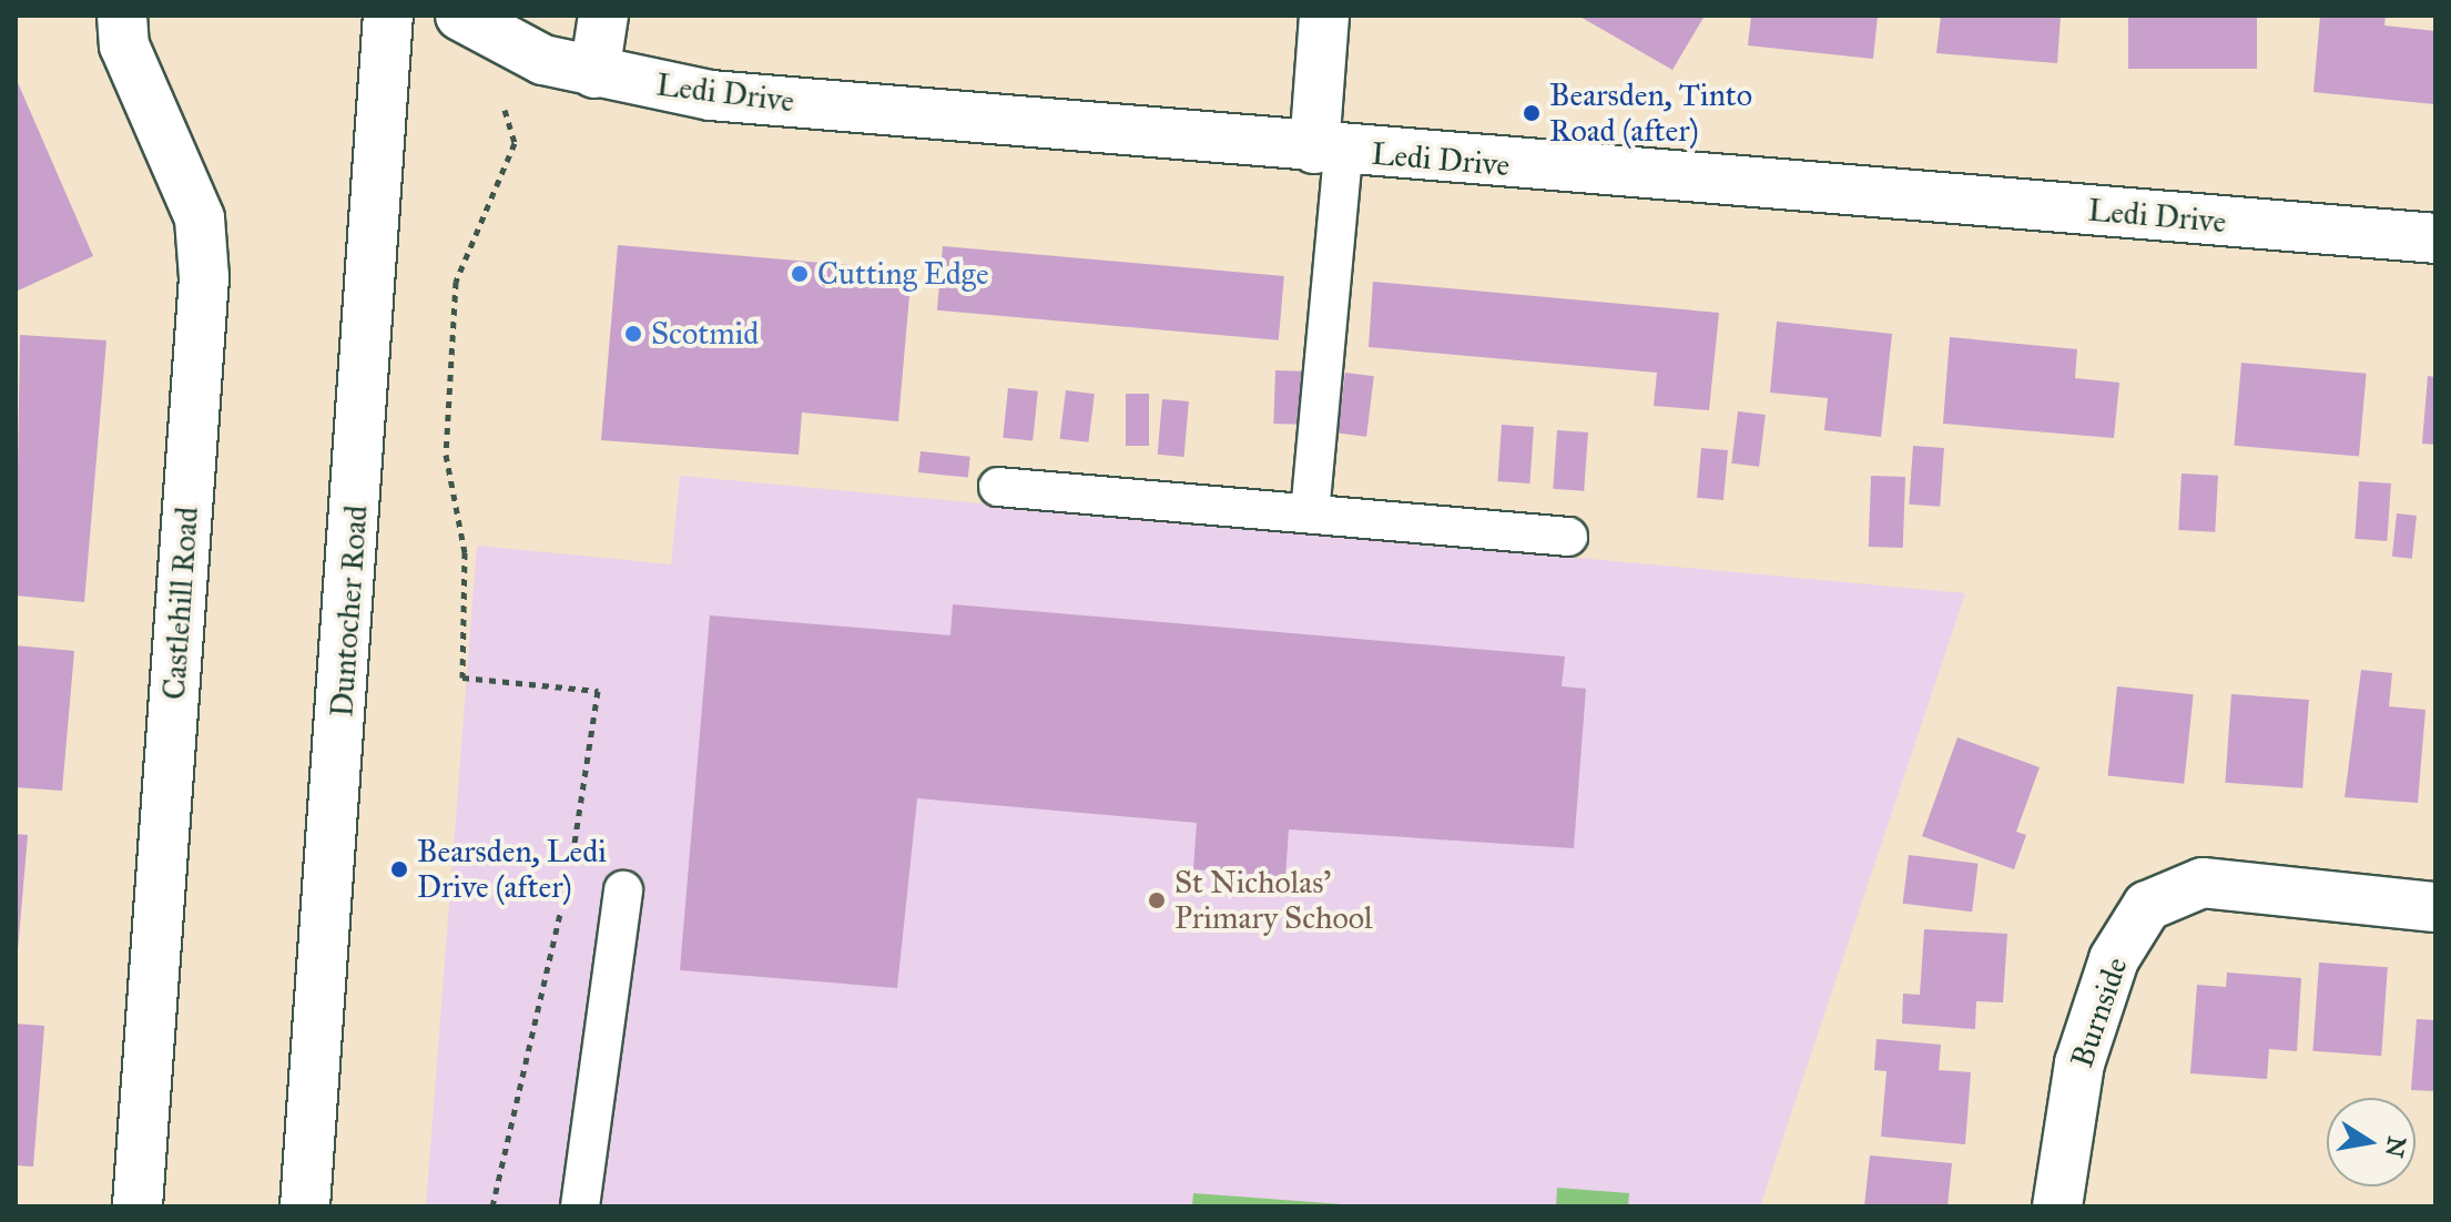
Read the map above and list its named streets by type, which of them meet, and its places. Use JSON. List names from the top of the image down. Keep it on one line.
{"streets":{"street":["Ledi Drive","Castlehill Road","Duntocher Road","Burnside"]},"places":["Bearsden, Tinto Road (after)","Cutting Edge","Scotmid","Bearsden, Ledi Drive (after)","St Nicholas' Primary School"],"north":"right"}
